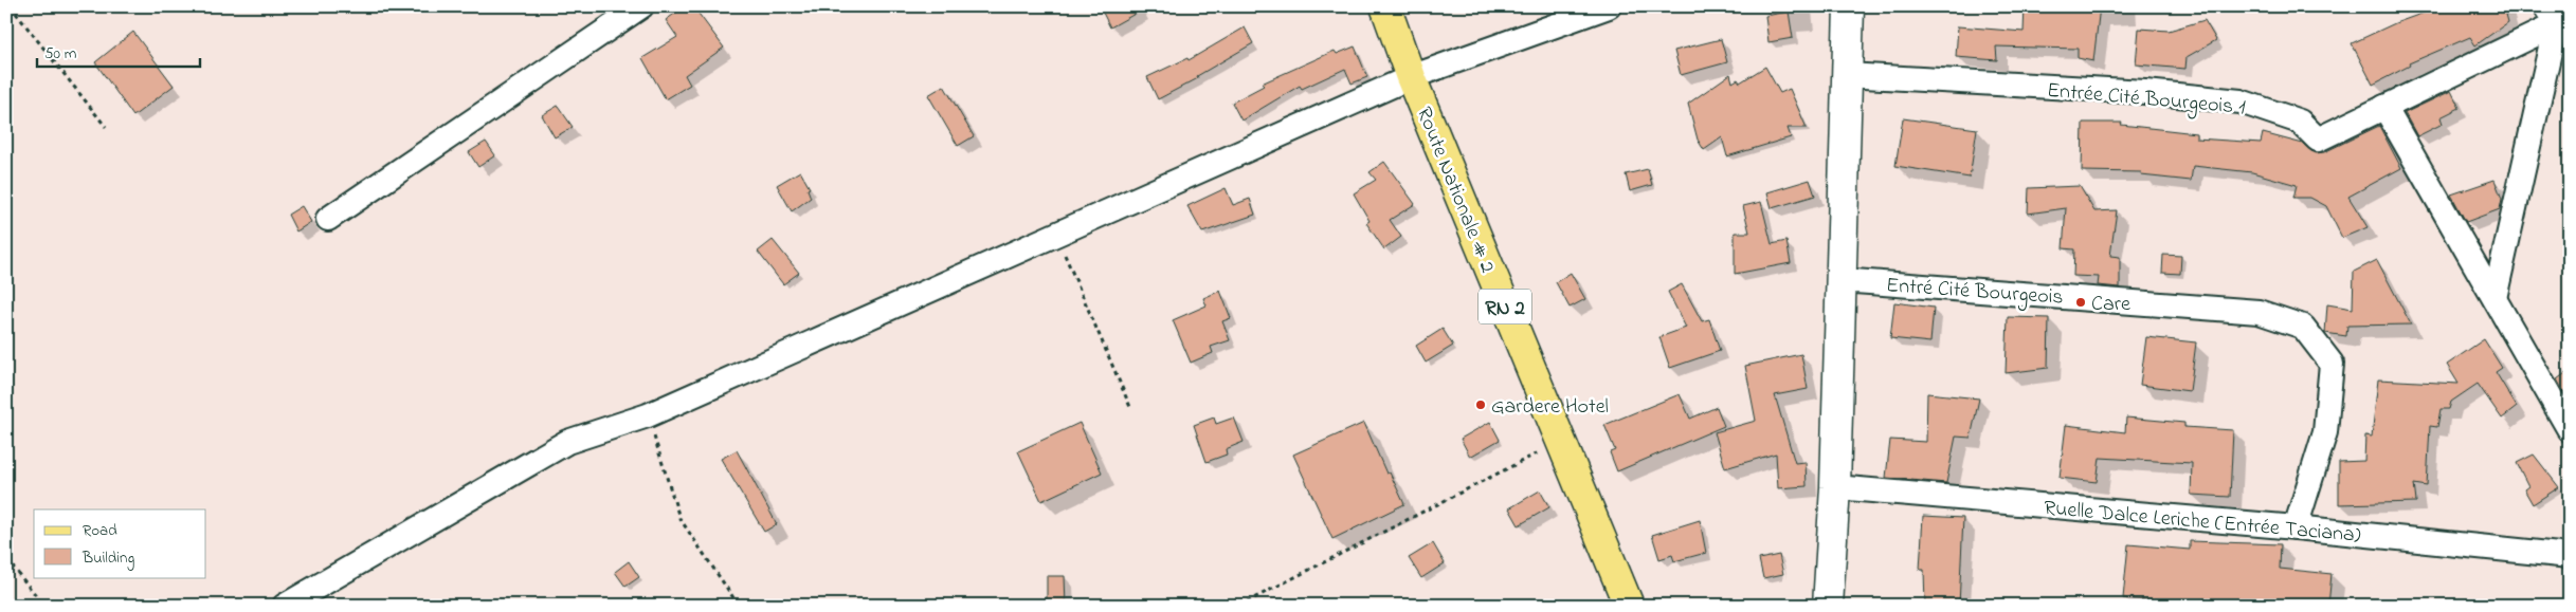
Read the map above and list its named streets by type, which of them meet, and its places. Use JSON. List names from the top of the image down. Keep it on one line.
{"streets":{"main road":["Route Nationale # 2","RN 2"],"street":["Entrée Cité Bourgeois 1","Entré Cité Bourgeois","Ruelle Dalce Leriche (Entrée Taciana)"]},"crossings":[["Entré Cité Bourgeois","Ruelle Dalce Leriche (Entrée Taciana)"]],"places":["Care","Gardere Hotel"],"legend":["Road","Building"],"scale_bar":"50 m"}
